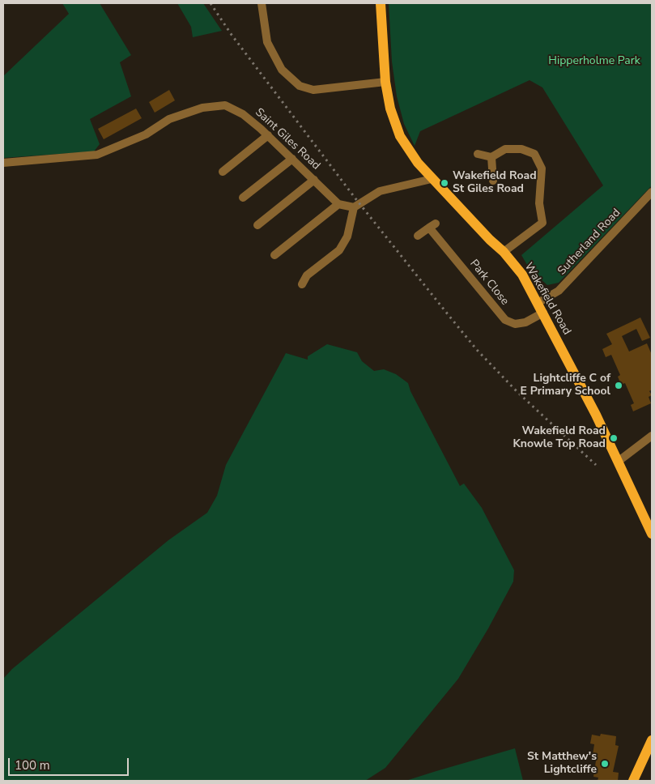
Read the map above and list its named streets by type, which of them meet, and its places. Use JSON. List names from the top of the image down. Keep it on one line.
{"streets":{"main road":["Wakefield Road"],"street":["Saint Giles Road","Sutherland Road","Park Close"]},"crossings":[["Sutherland Road","Wakefield Road"],["Park Close","Wakefield Road"]],"parks":["Hipperholme Park"],"places":["Wakefield Road St Giles Road","Lightcliffe C of E Primary School","Wakefield Road Knowle Top Road","St Matthew's Lightcliffe"],"scale_bar":"100 m"}
